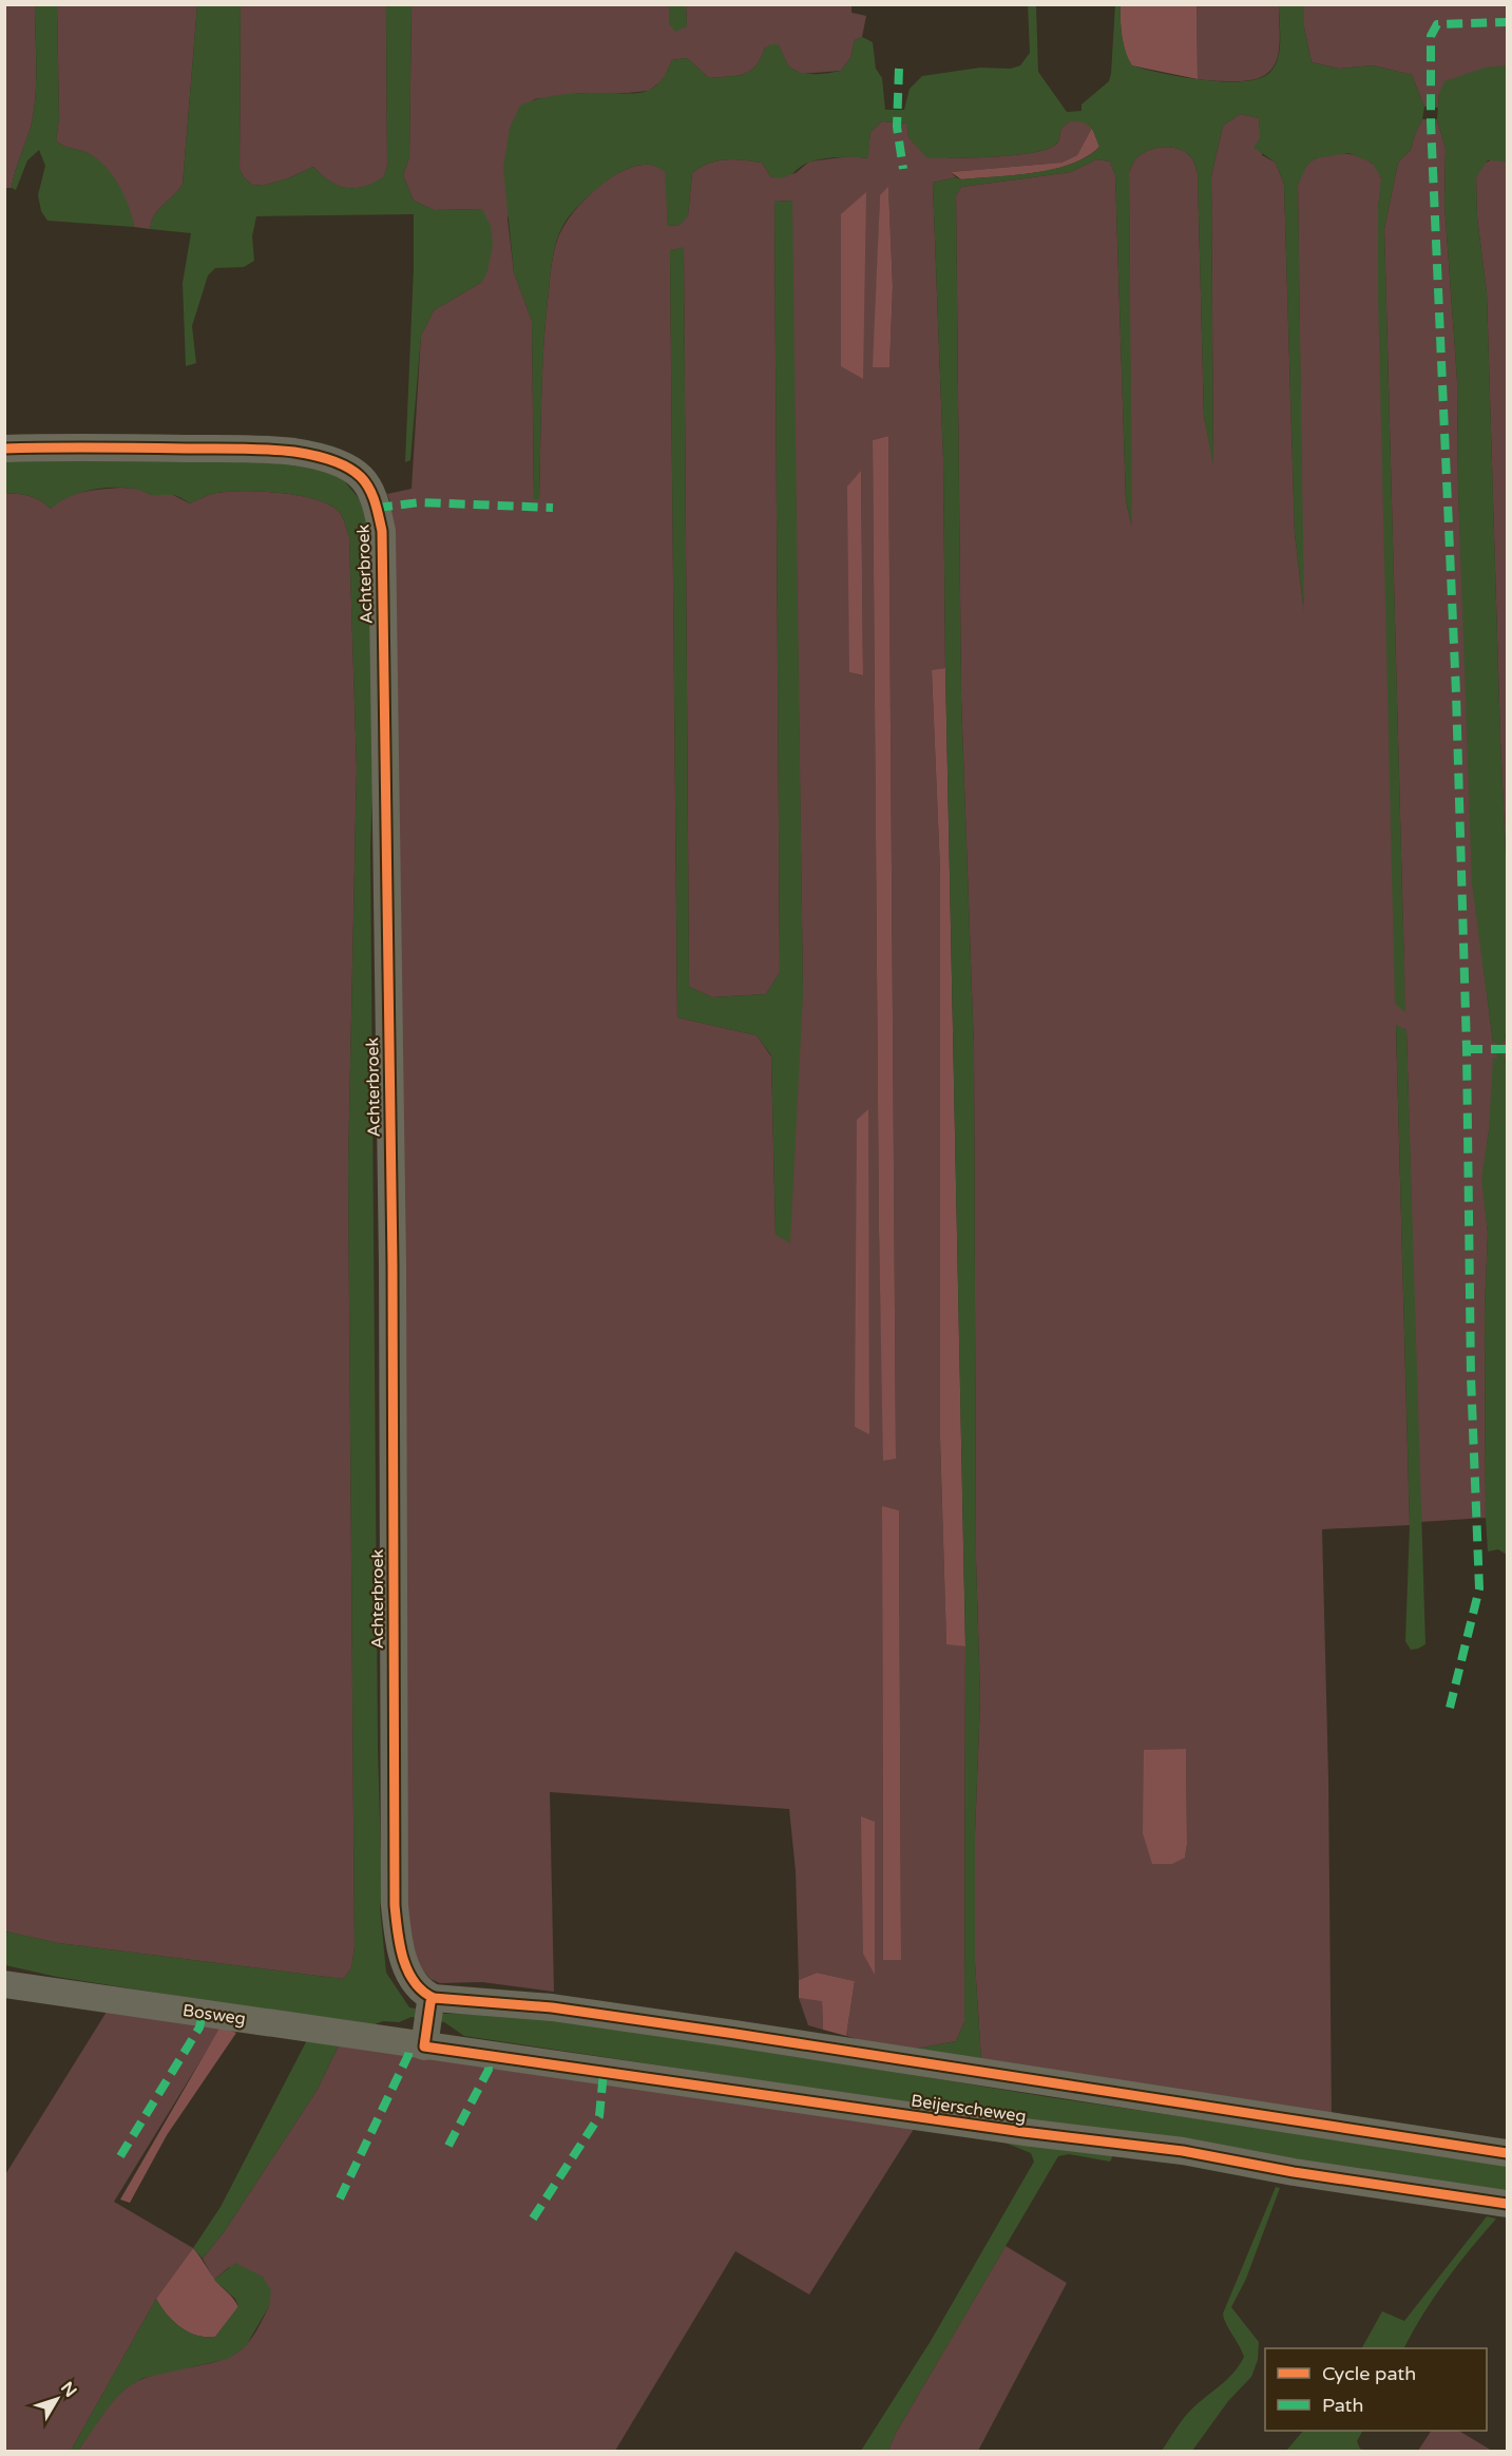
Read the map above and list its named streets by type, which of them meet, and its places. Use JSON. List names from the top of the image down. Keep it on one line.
{"streets":{"street":["Achterbroek","Bosweg","Beijerscheweg"]},"crossings":[["Bosweg","Beijerscheweg"]],"legend":["Cycle path","Path"],"north":"top right"}
